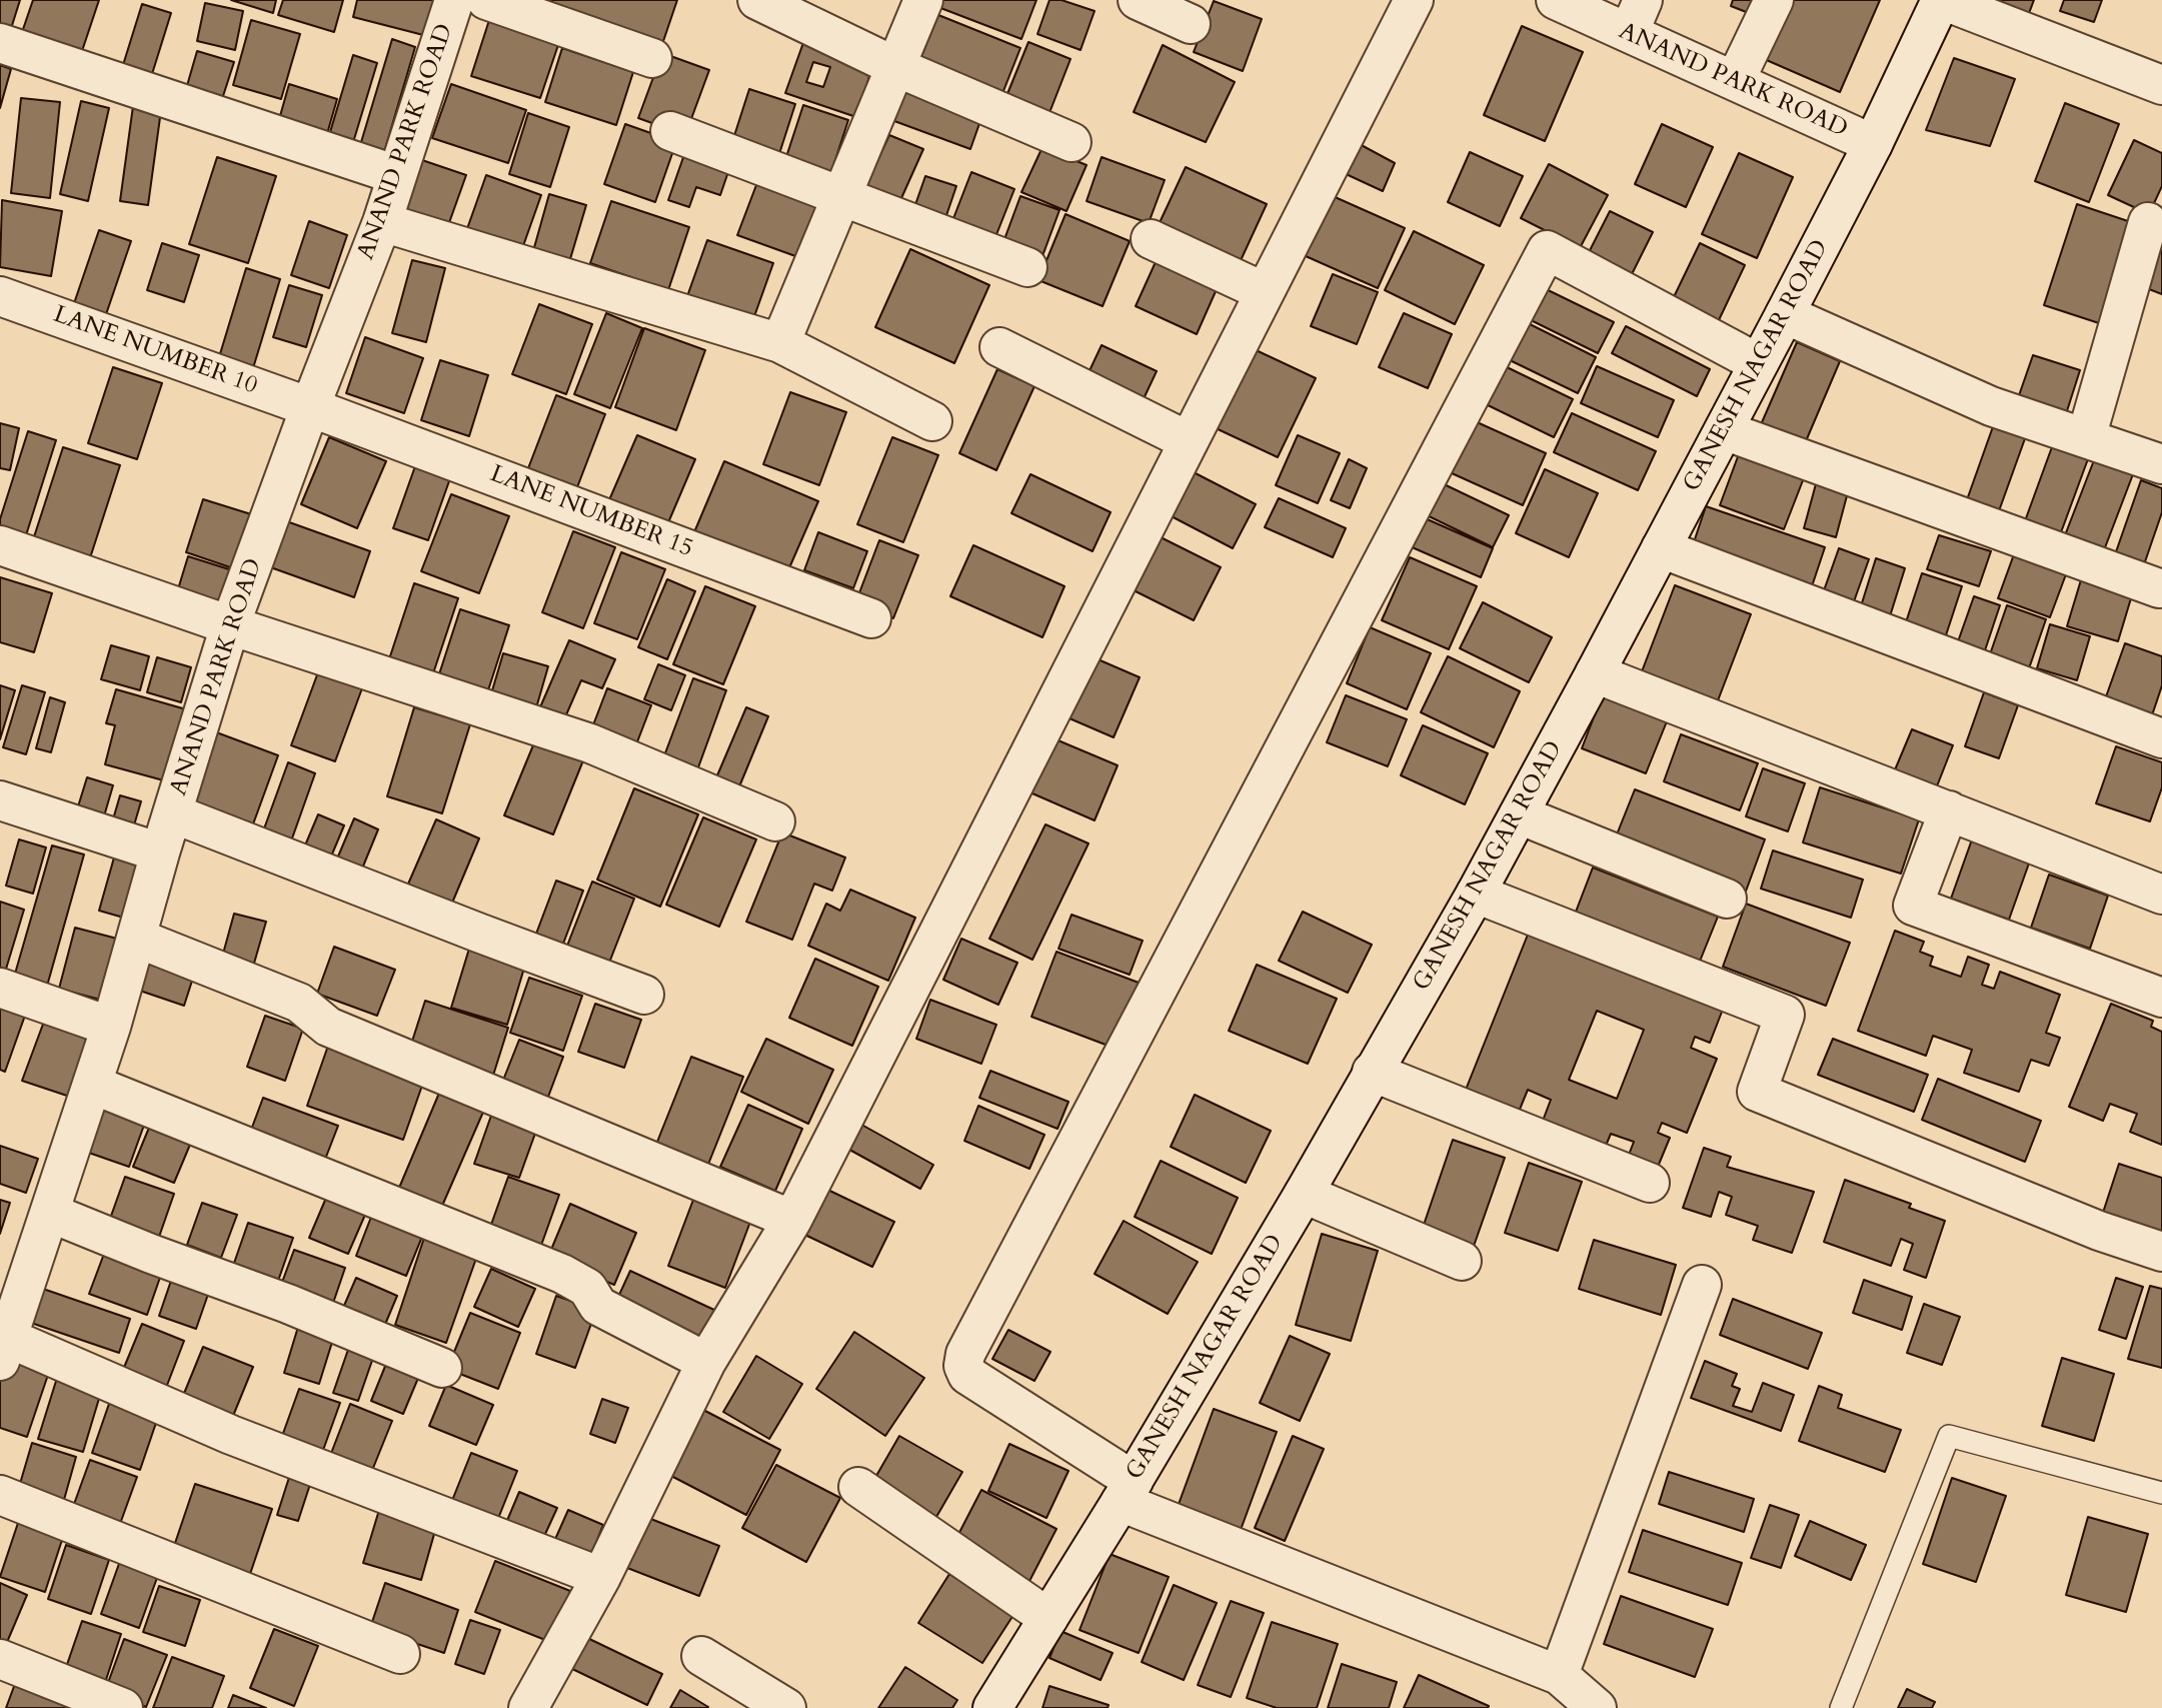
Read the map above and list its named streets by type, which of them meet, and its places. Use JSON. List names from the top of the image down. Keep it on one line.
{"streets":{"street":["ANAND PARK ROAD","LANE NUMBER 10","GANESH NAGAR ROAD","LANE NUMBER 15"]},"crossings":[["ANAND PARK ROAD","LANE NUMBER 10"],["ANAND PARK ROAD","GANESH NAGAR ROAD"],["ANAND PARK ROAD","LANE NUMBER 15"],["LANE NUMBER 10","LANE NUMBER 15"]]}
